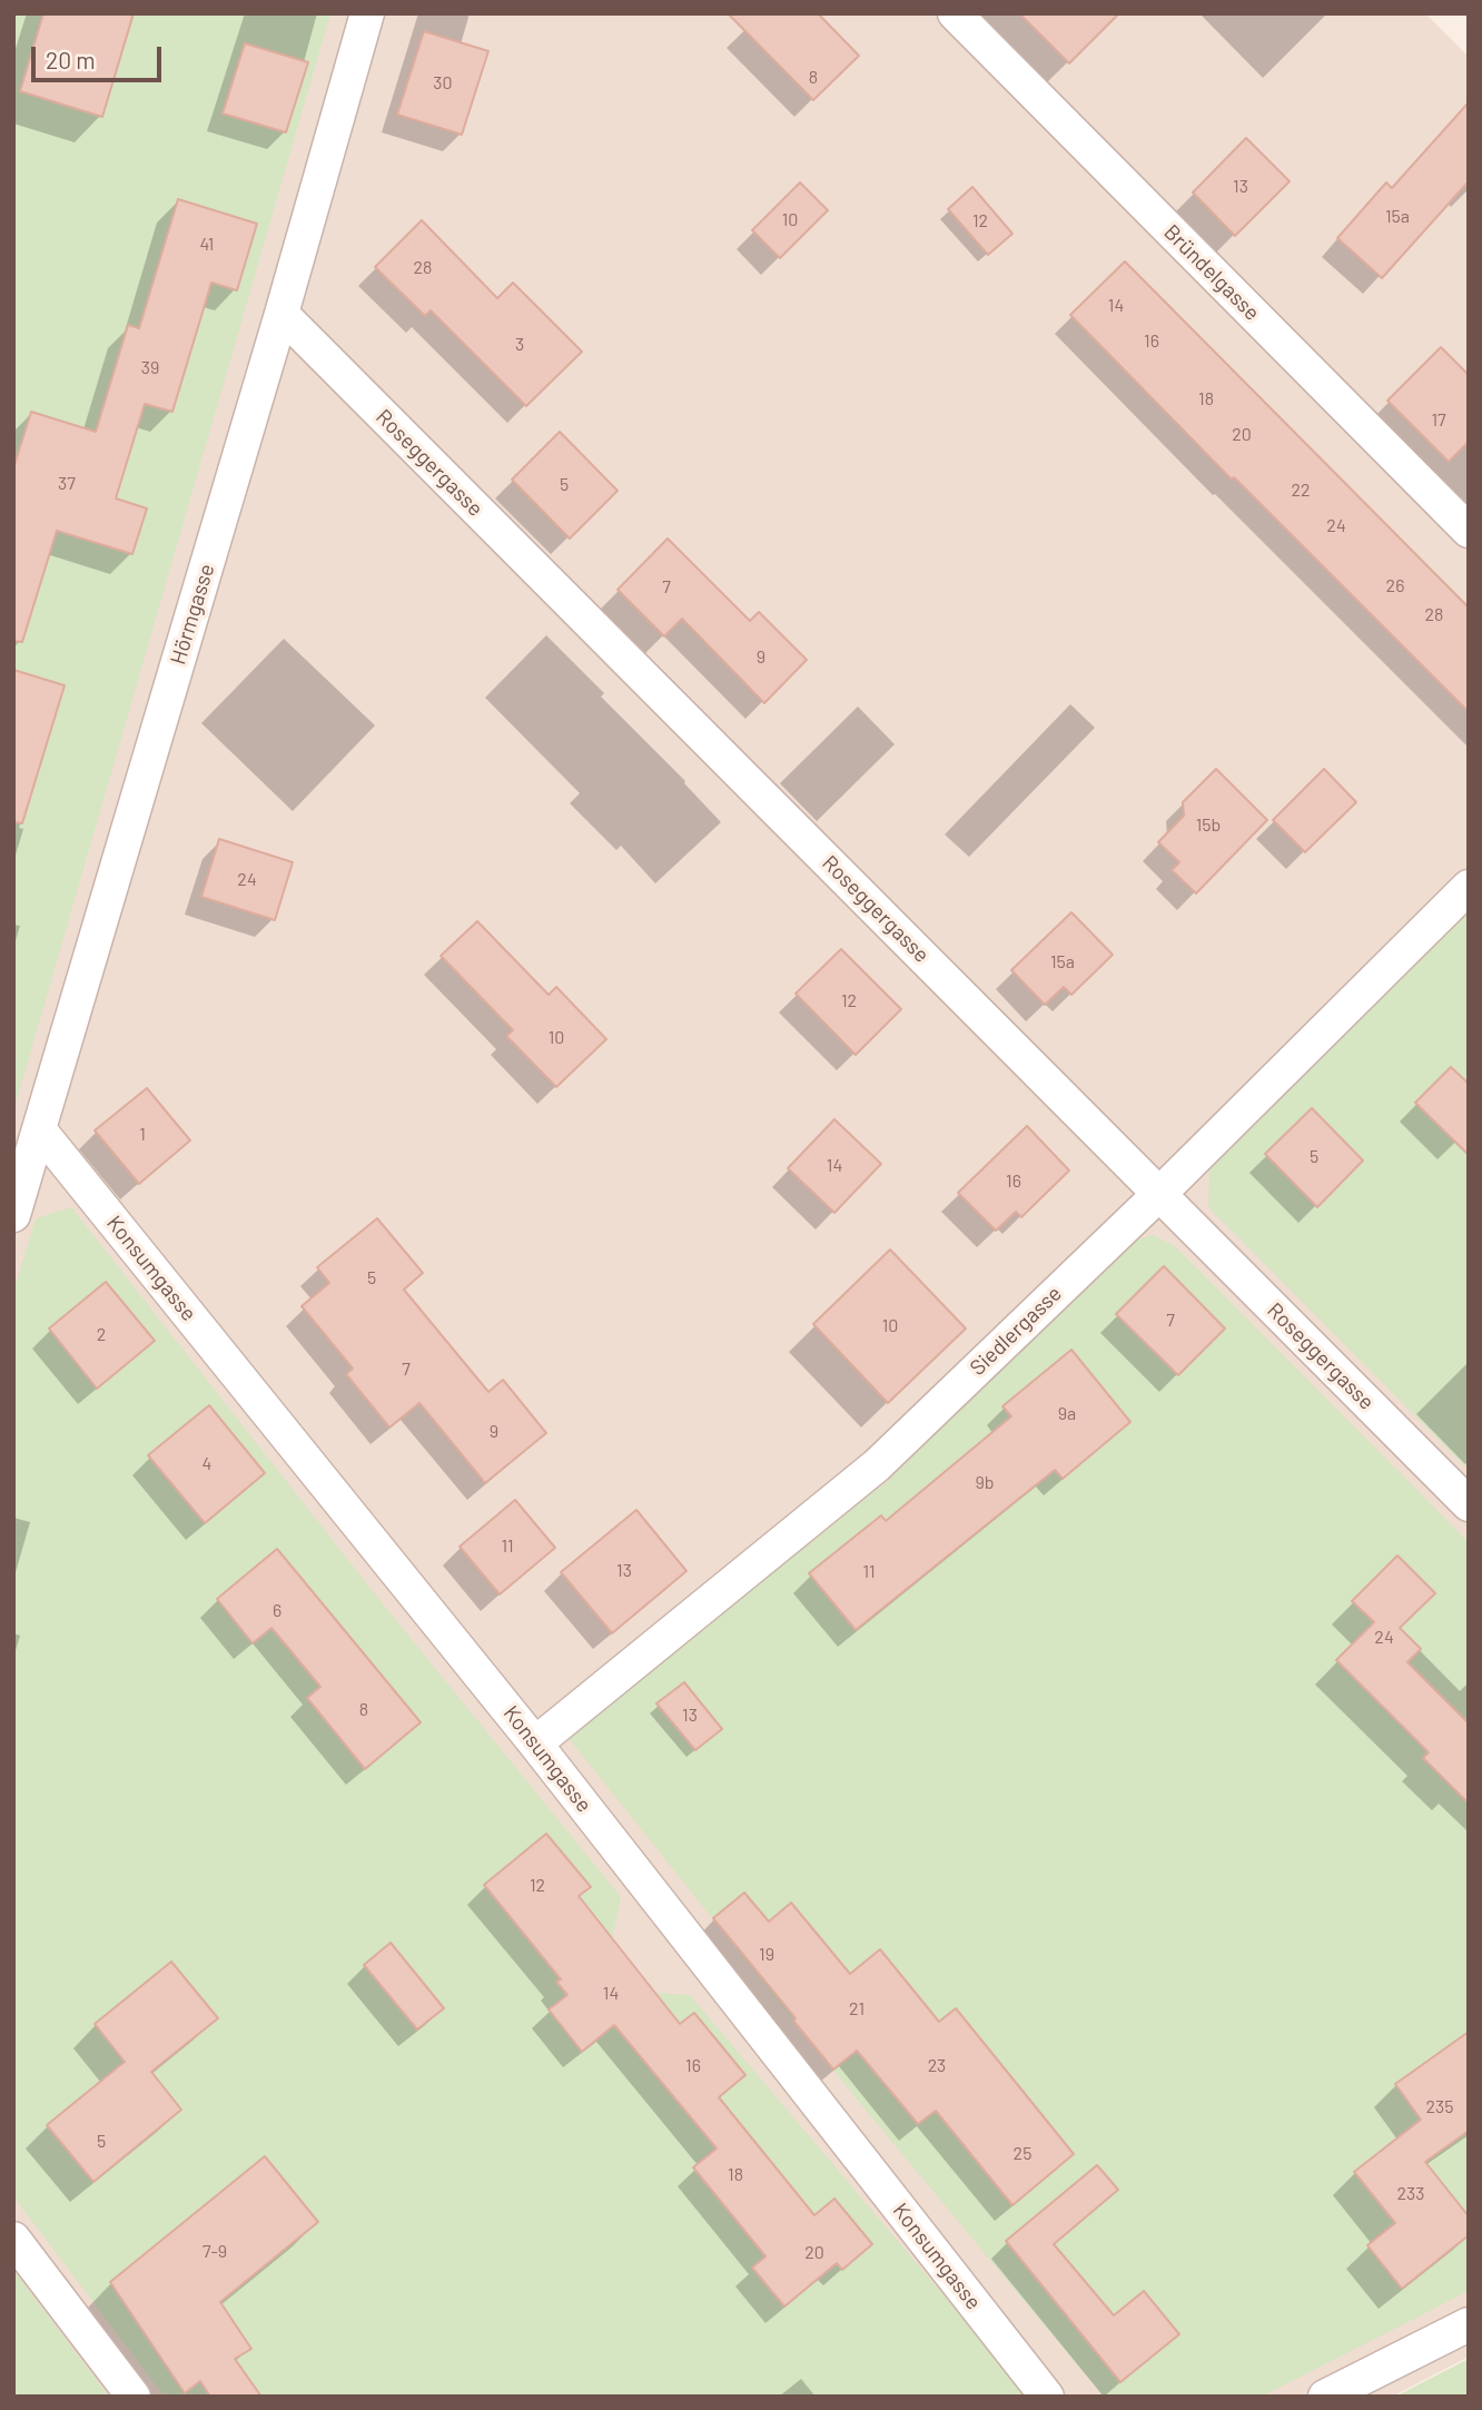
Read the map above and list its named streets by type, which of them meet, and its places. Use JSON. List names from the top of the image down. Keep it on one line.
{"streets":{"street":["Bründelgasse","Roseggergasse","Hörmgasse","Konsumgasse","Siedlergasse"]},"crossings":[["Roseggergasse","Hörmgasse"],["Roseggergasse","Siedlergasse"],["Hörmgasse","Konsumgasse"],["Konsumgasse","Siedlergasse"]],"house_numbers":["8","30","13","15a","10","12","41","28","14","16","3","39","18","17","20","37","5","22","24","26","7","28","9","15b","24","15a","12","10","1","5","14","16","5","7","10","2","7","9a","9","4","9b","11","13","11","6","24","8","13","12","19","14","21","16","23","235","5","25","18","233","7-9","20"],"scale_bar":"20 m"}
